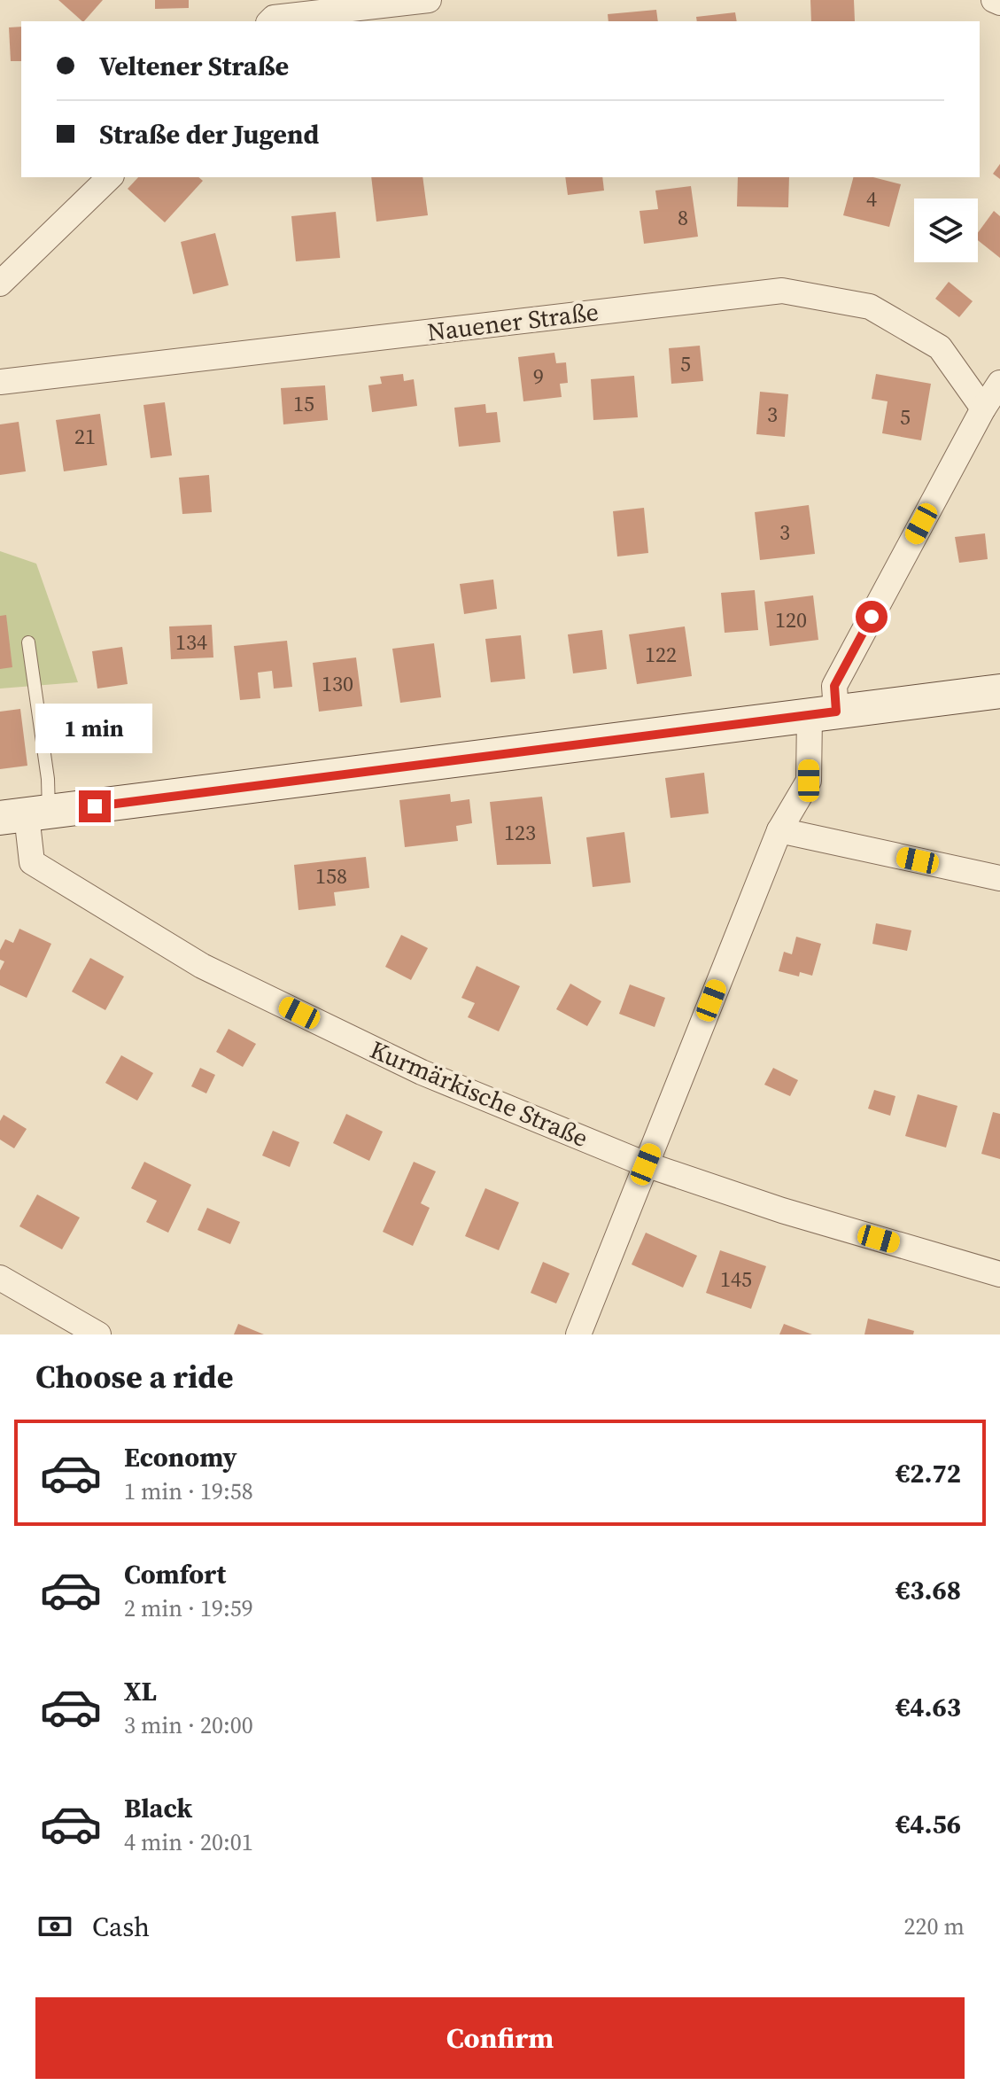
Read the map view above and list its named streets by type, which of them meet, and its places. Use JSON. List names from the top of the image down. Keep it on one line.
{"streets":{"street":["Nauener Straße","Kurmärkische Straße"]},"house_numbers":["4","8","5","9","15","3","5","21","3","120","134","122","130","123","158","145"],"page":{"banner":["Veltener Straße","Straße der Jugend"],"bubble":"1 min","heading":"Choose a ride","list":[{"name":"Economy","note":"1 min · 19:58","value":"€2.72"},{"name":"Comfort","note":"2 min · 19:59","value":"€3.68"},{"name":"XL","note":"3 min · 20:00","value":"€4.63"},{"name":"Black","note":"4 min · 20:01","value":"€4.56"}],"pay":["Cash","220 m"],"buttons":"Confirm"}}
